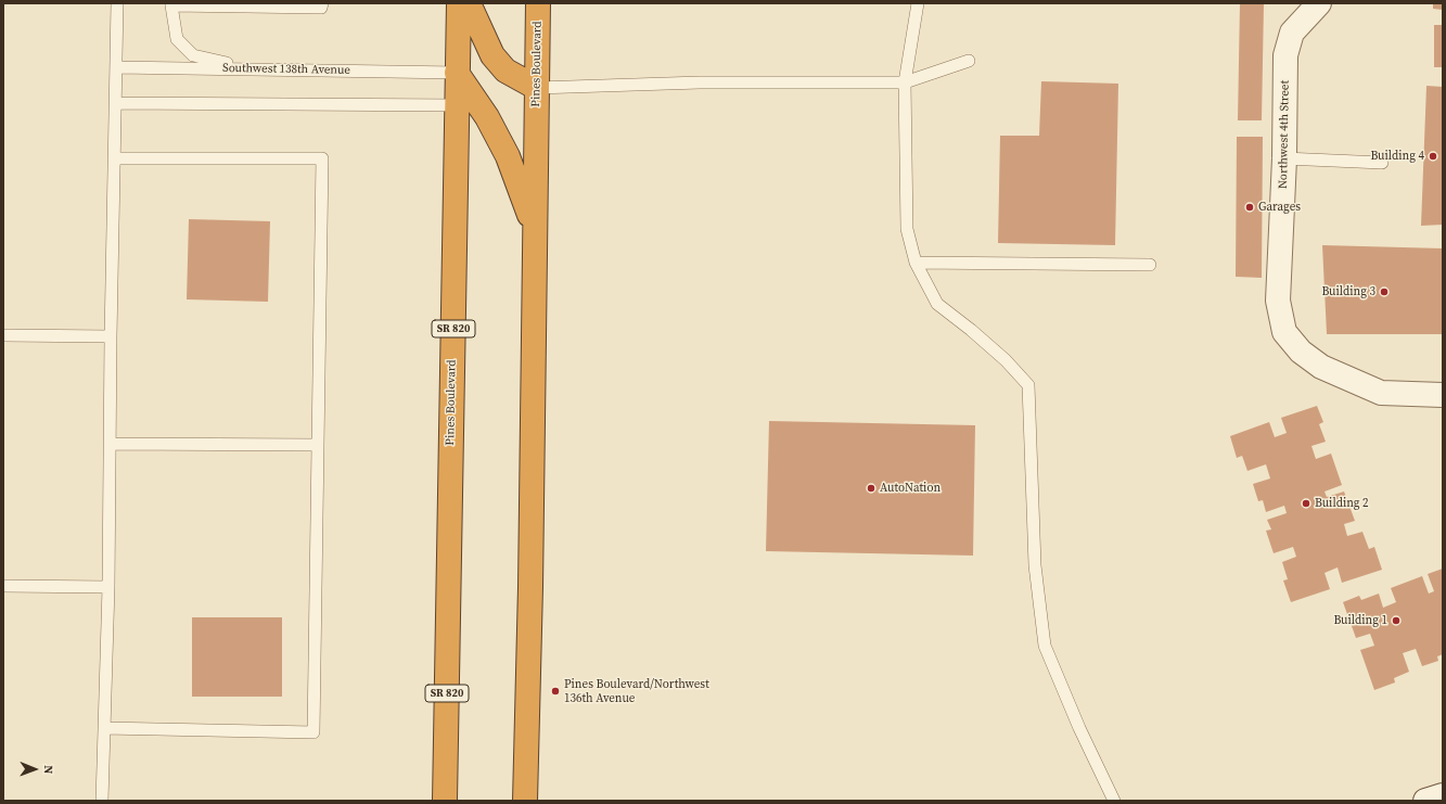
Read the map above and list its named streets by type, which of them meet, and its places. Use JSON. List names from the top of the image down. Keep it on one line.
{"streets":{"highway":["Pines Boulevard","SR 820"],"street":["Northwest 4th Street"],"lane":["Southwest 138th Avenue"]},"crossings":[["Pines Boulevard","Southwest 138th Avenue"]],"places":["Building 4","Garages","Building 3","AutoNation","Building 2","Building 1","Pines Boulevard/Northwest 136th Avenue"],"north":"right"}
